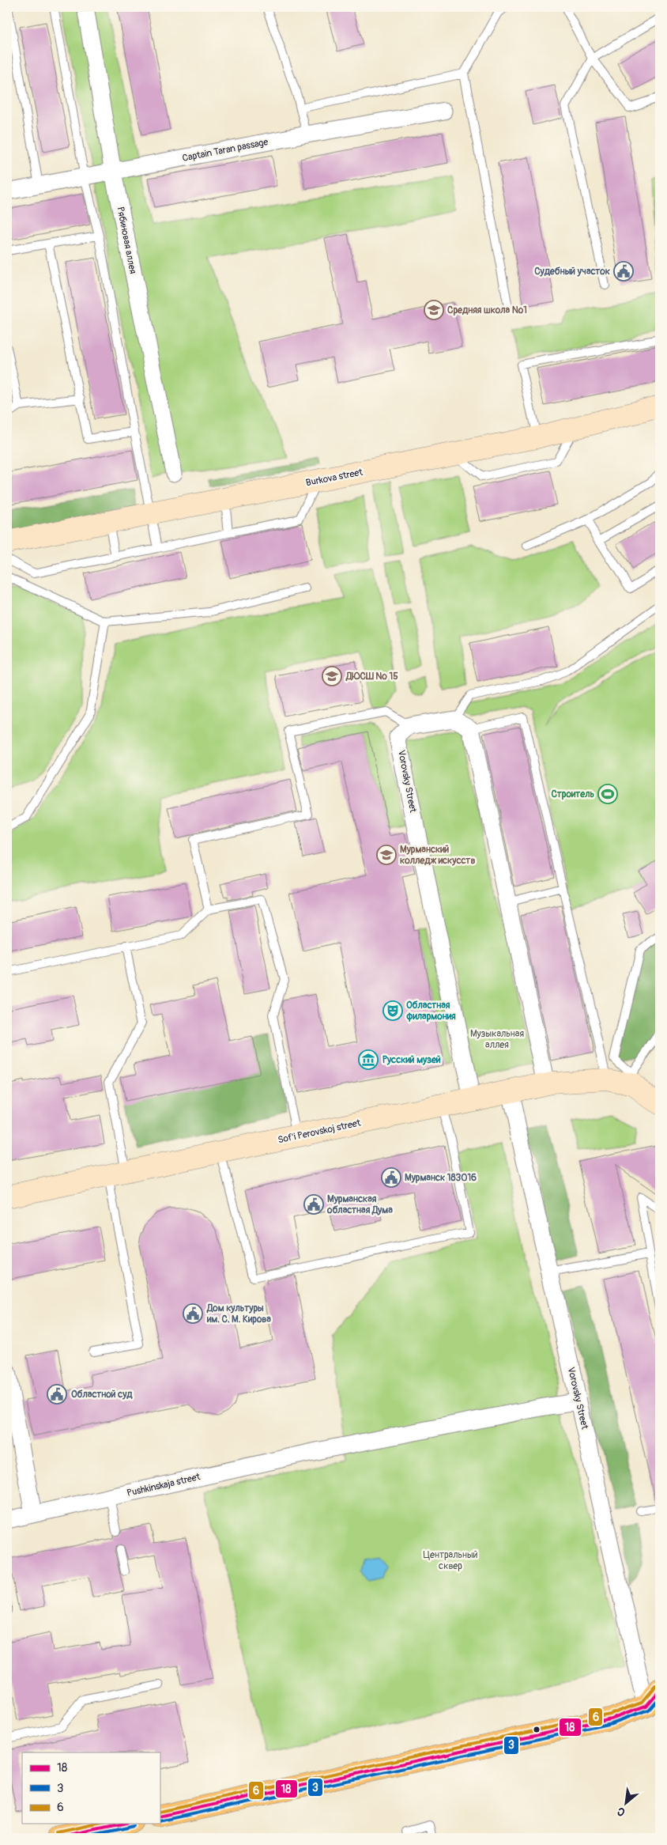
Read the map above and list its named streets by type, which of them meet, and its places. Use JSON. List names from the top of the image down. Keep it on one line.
{"streets":{"street":["Captain Taran passage","Рябиновая аллея","Burkova street","Vorovsky Street","Sof'i Perovskoj street","Pushkinskaja street"]},"crossings":[["Captain Taran passage","Рябиновая аллея"],["Vorovsky Street","Sof'i Perovskoj street"],["Vorovsky Street","Pushkinskaja street"]],"parks":["Музыкальная аллея","Центральный сквер"],"places":{"public building":["Судебный участок","Мурманск 183016","Мурманская областная Дума","Дом культуры им. С. М. Кирова","Областной суд"],"school or university":["Средняя школа №1","ДЮСШ № 15","Мурманский колледж искусств"],"sports":["Строитель"],"theatre":["Областная филармония"],"museum":["Русский музей"]},"lines":["transit line 6","transit line 18","transit line 3"],"legend":["18","3","6"],"north":"bottom left"}
